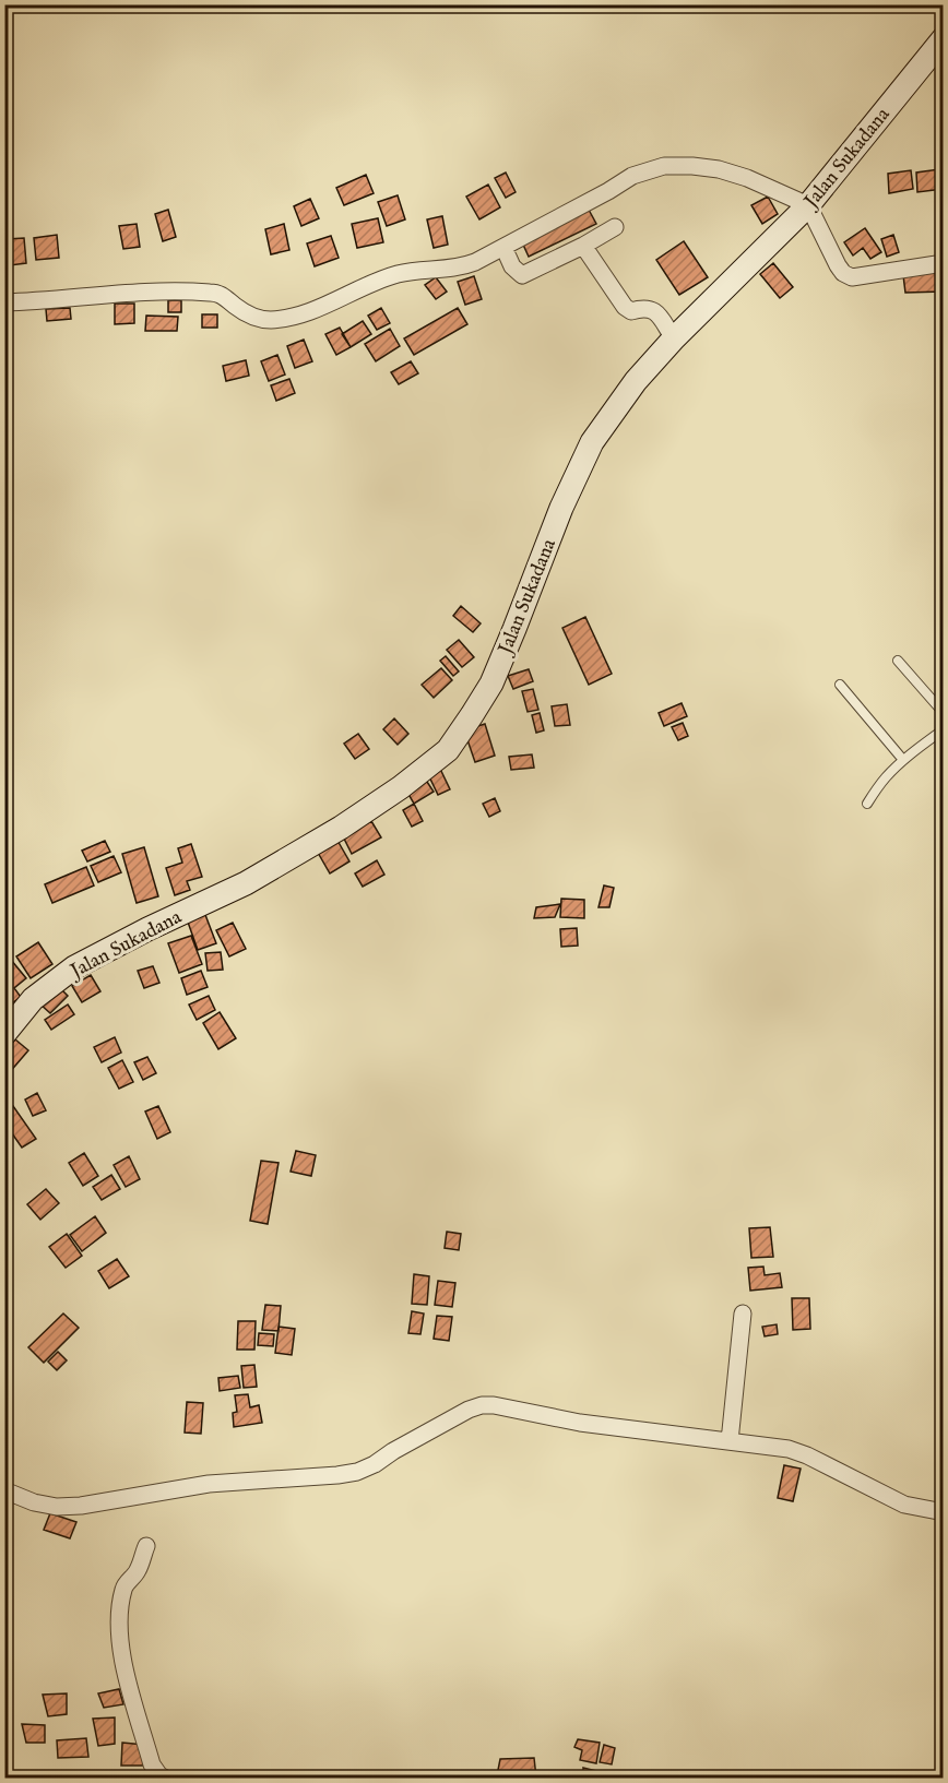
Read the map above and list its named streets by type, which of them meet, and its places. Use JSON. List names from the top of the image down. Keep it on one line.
{"streets":{"main road":["Jalan Sukadana"]}}
